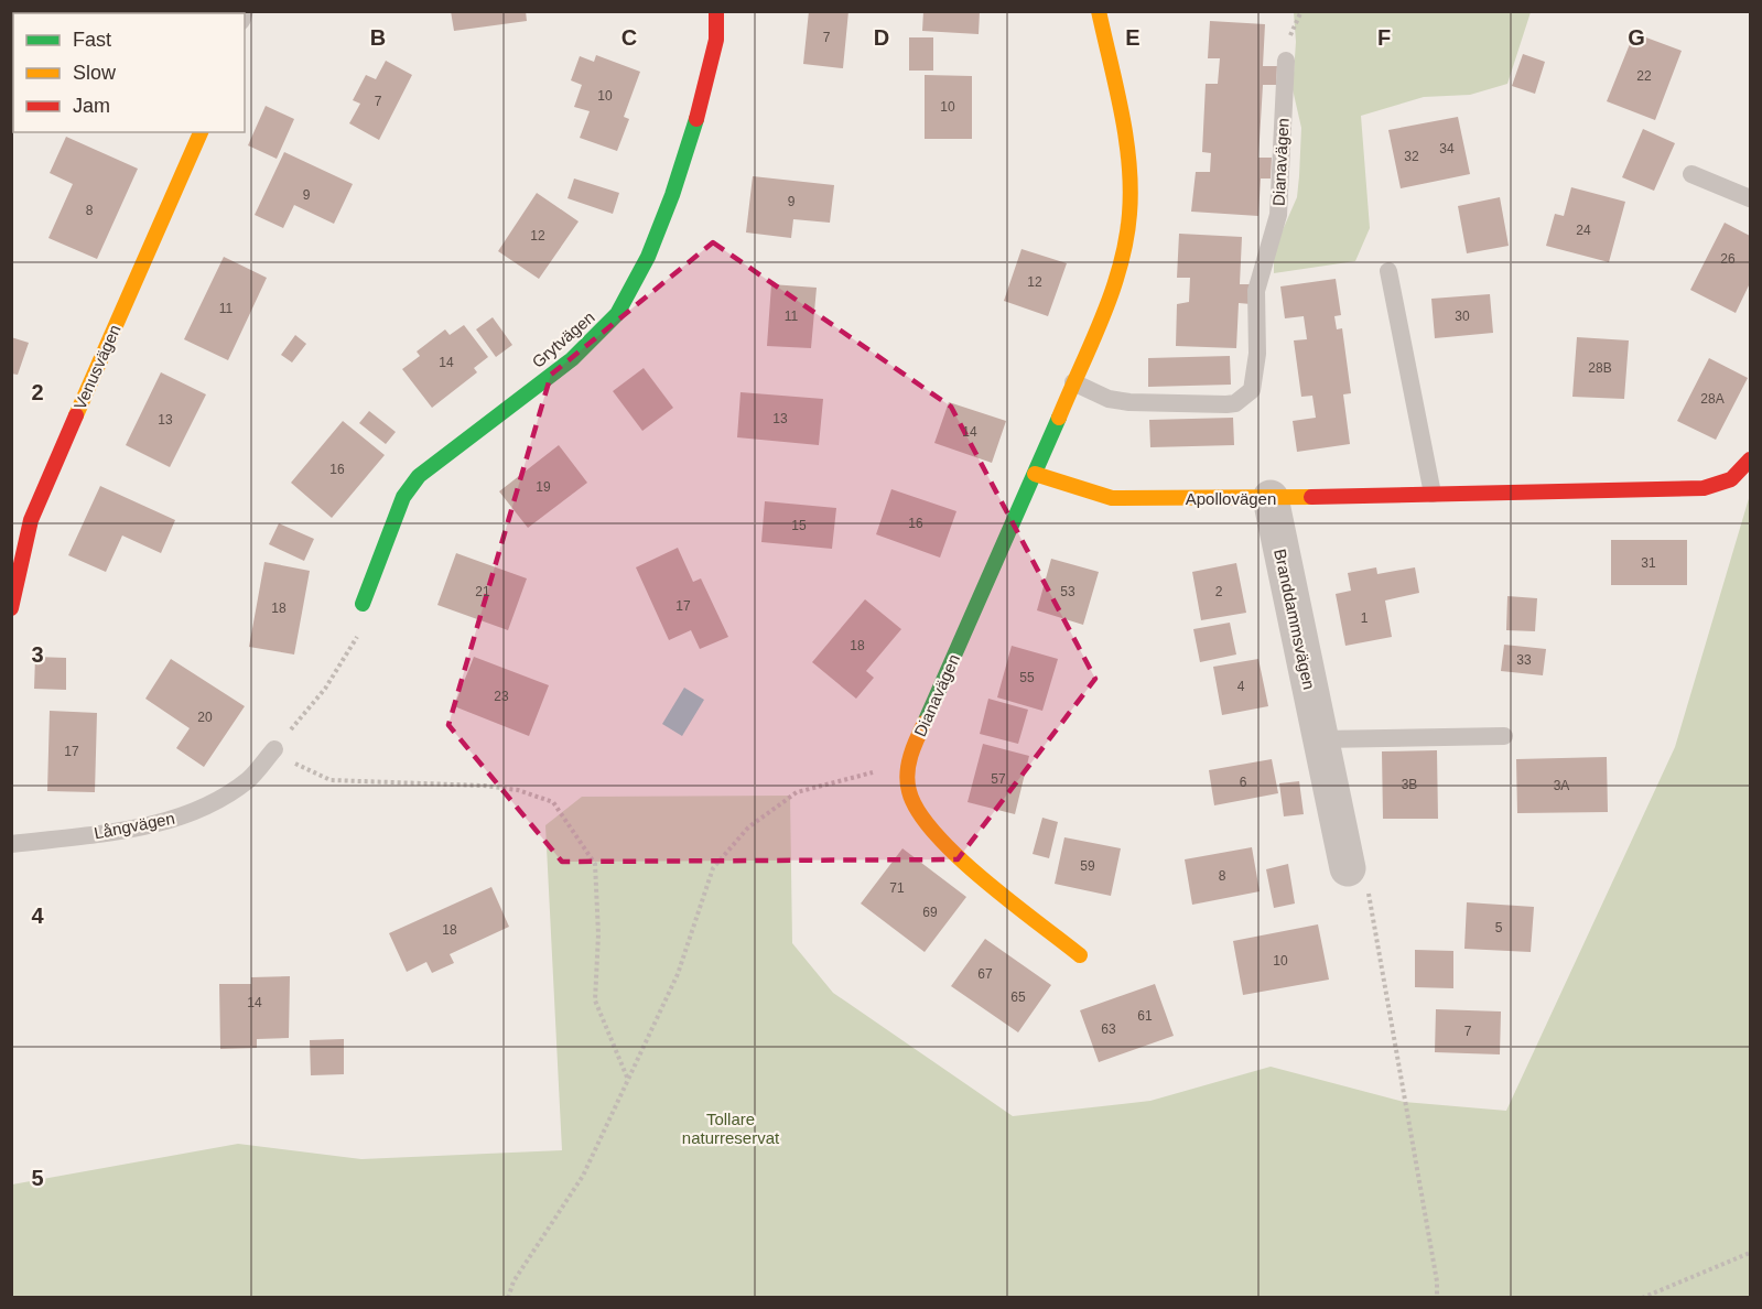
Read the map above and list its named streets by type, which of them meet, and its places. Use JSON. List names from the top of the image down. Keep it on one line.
{"streets":{"street":["Dianavägen","Grytvägen","Venusvägen","Apollovägen","Branddammsvägen"],"lane":["Långvägen"]},"crossings":[["Dianavägen","Apollovägen"],["Apollovägen","Branddammsvägen"]],"parks":["Tollare naturreservat"],"house_numbers":["7","22","10","7","10","34","32","9","9","8","24","12","26","12","11","11","30","14","28B","28A","13","13","14","16","19","16","15","31","21","53","2","17","18","1","18","33","55","4","23","20","17","57","6","3B","3A","59","8","71","69","5","18","10","67","65","14","61","63","7"],"legend":["Fast","Slow","Jam"],"grid":{"columns":["B","C","D","E","F","G"],"rows":["2","3","4","5"]}}
